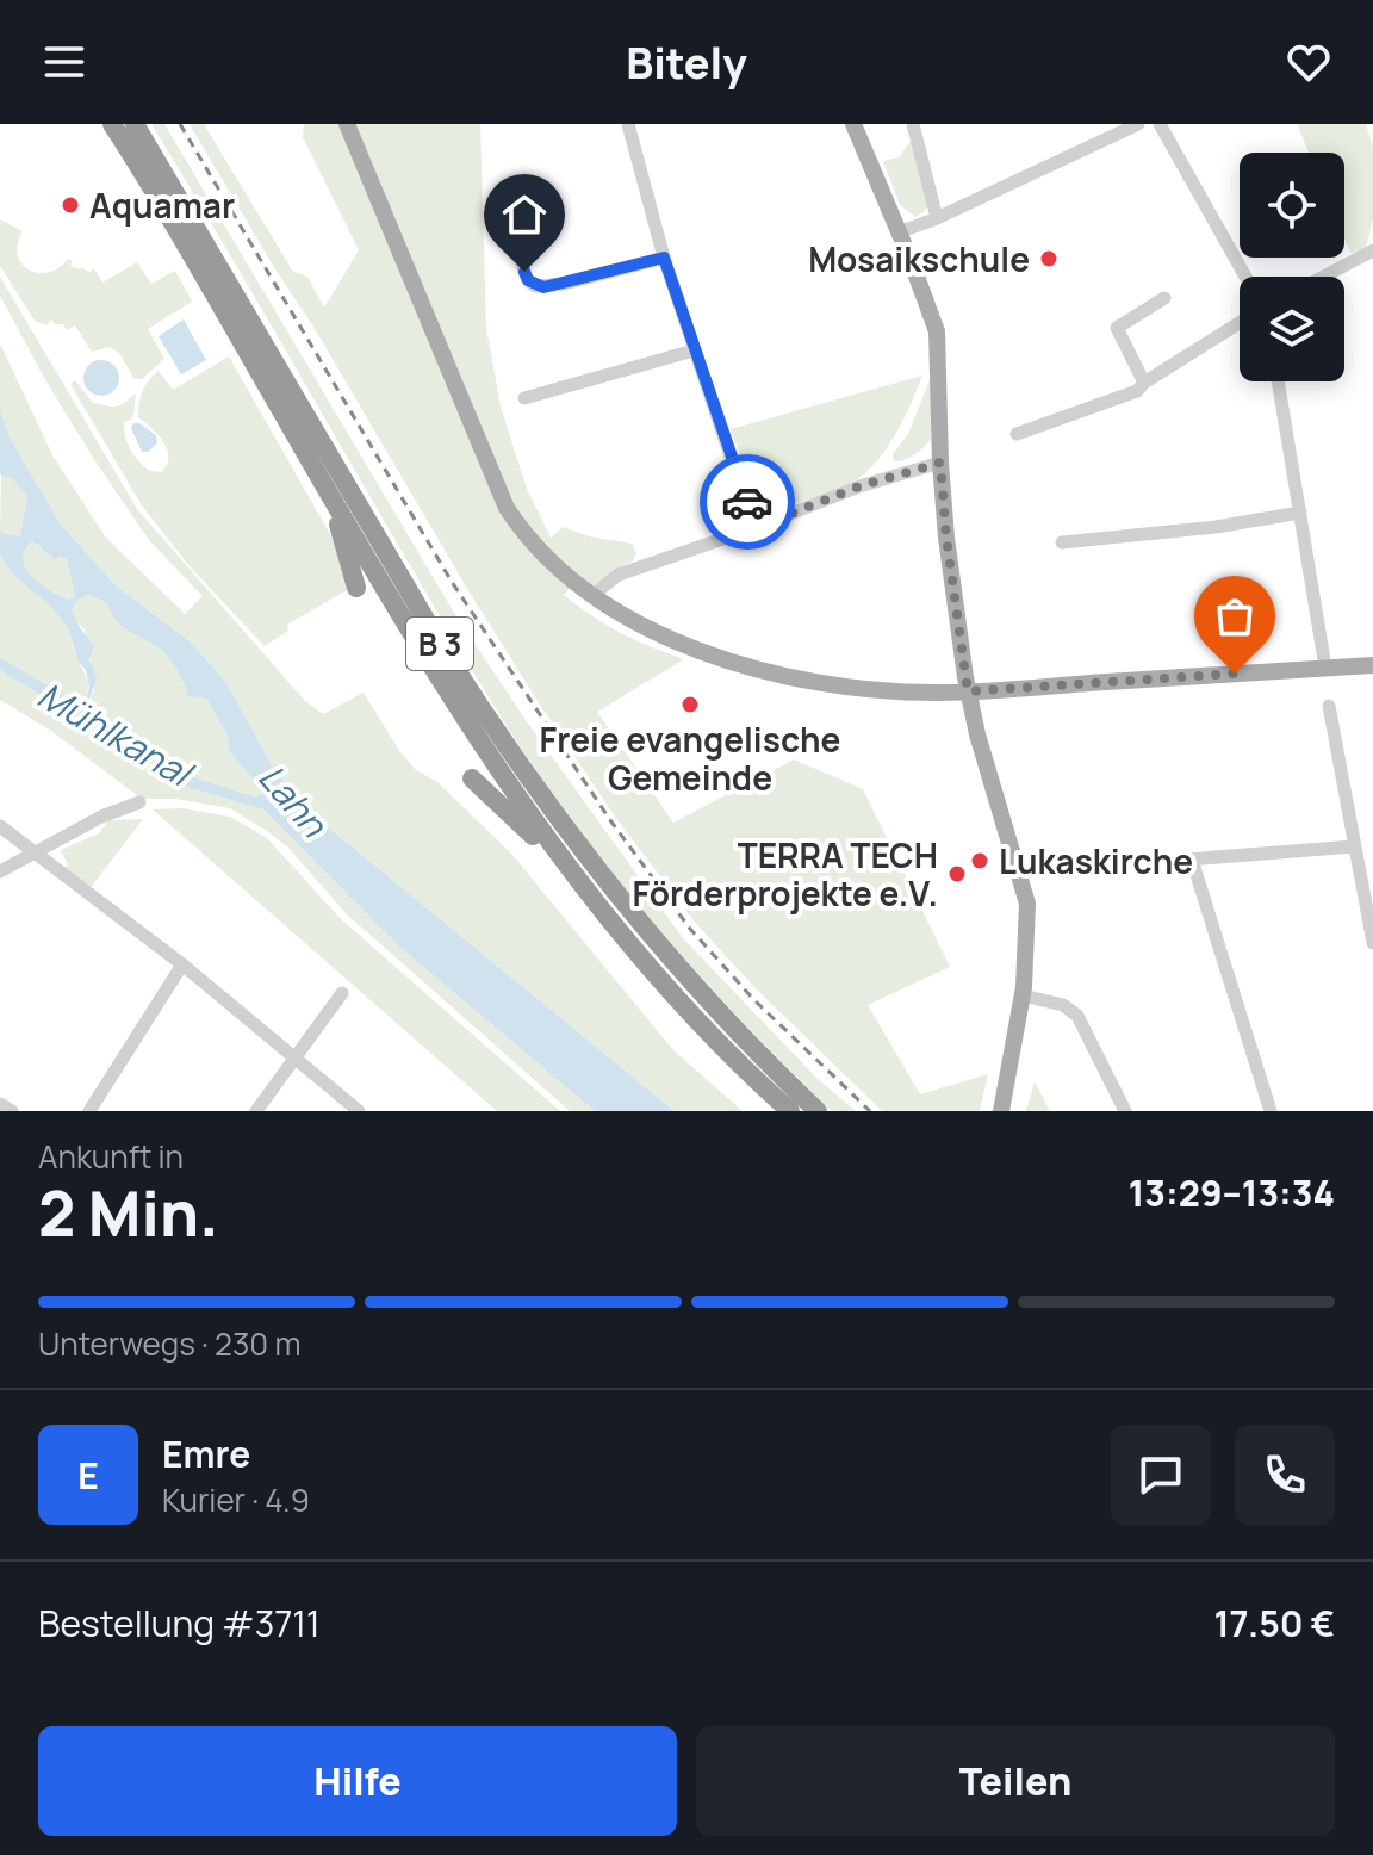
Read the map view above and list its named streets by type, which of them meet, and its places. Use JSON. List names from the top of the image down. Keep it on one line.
{"streets":{"highway":["B 3"]},"water":["Mühlkanal","Lahn"],"places":["Aquamar","Mosaikschule","Freie evangelische Gemeinde","Lukaskirche","TERRA TECH Förderprojekte e.V."],"page":{"header":"Bitely","heading":["2 Min.","Ankunft in","13:29–13:34"],"panel":["Emre","Kurier · 4.9","Bestellung #3711","17.50 €"],"bar":"Unterwegs · 230 m","round":"E","buttons":["Hilfe","Teilen"]}}
